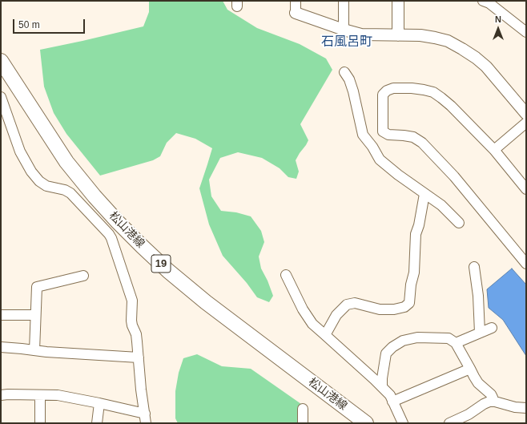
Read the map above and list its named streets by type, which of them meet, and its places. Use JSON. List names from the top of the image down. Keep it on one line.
{"streets":{"main road":["松山港線","19"]},"districts":["石風呂町"],"scale_bar":"50 m","north":"top"}
